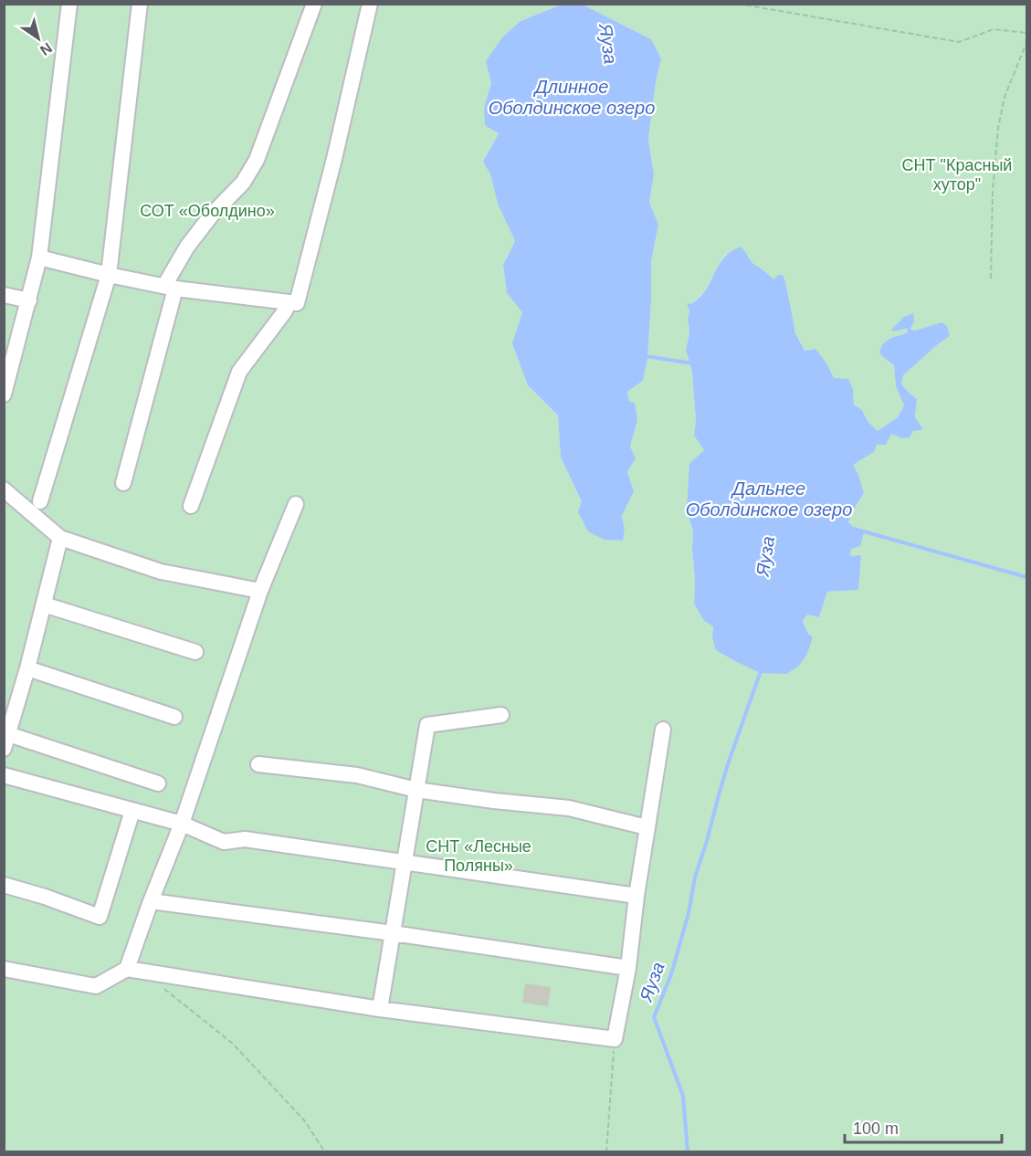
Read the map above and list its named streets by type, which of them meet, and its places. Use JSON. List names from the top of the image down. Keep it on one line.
{"water":["Яуза","Длинное Оболдинское озеро","Дальнее Оболдинское озеро"],"parks":["СНТ \"Красный хутор\"","СОТ «Оболдино»","СНТ «Лесные Поляны»"],"scale_bar":"100 m","north":"bottom right"}
